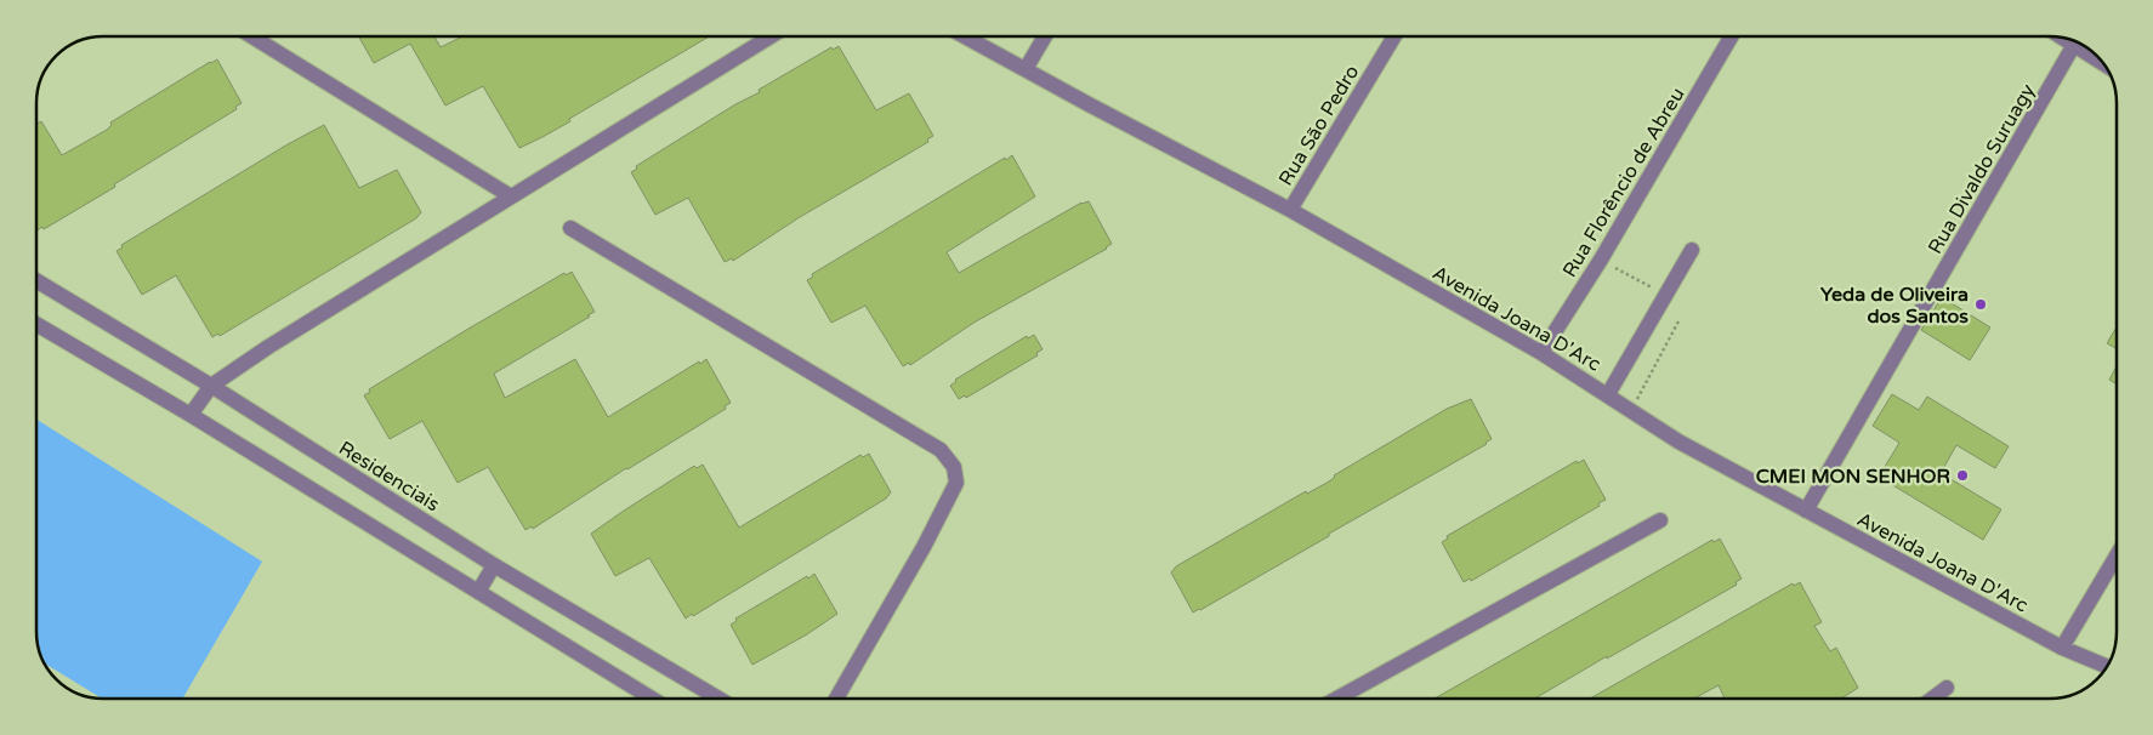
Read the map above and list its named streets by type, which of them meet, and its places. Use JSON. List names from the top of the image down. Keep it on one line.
{"streets":{"street":["Rua São Pedro","Rua Divaldo Suruagy","Rua Florêncio de Abreu","Avenida Joana D'Arc","Residenciais"]},"crossings":[["Rua São Pedro","Avenida Joana D'Arc"],["Rua Divaldo Suruagy","Avenida Joana D'Arc"],["Rua Florêncio de Abreu","Avenida Joana D'Arc"]],"places":["Yeda de Oliveira dos Santos","CMEI MON SENHOR"]}
